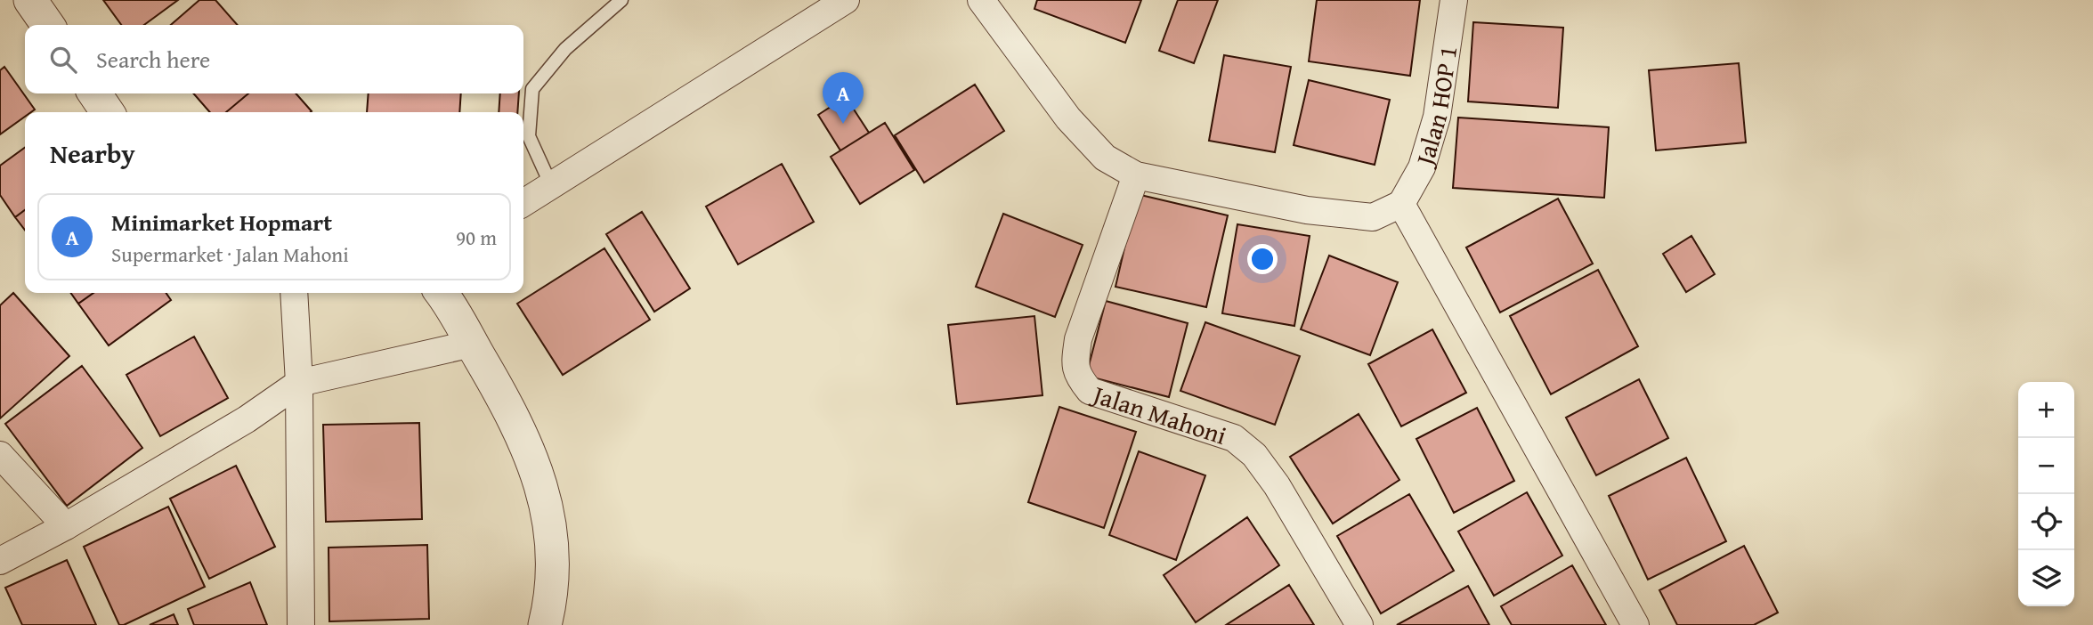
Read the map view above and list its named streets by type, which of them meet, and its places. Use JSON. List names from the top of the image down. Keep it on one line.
{"streets":{"street":["Jalan HOP 1","Jalan Mahoni"]},"page":{"search":"Search here","pins":"A","heading":"Nearby","list":[{"mark":"A","name":"Minimarket Hopmart","note":"Supermarket · Jalan Mahoni","value":"90 m"}],"map_buttons":["+","−"]}}
